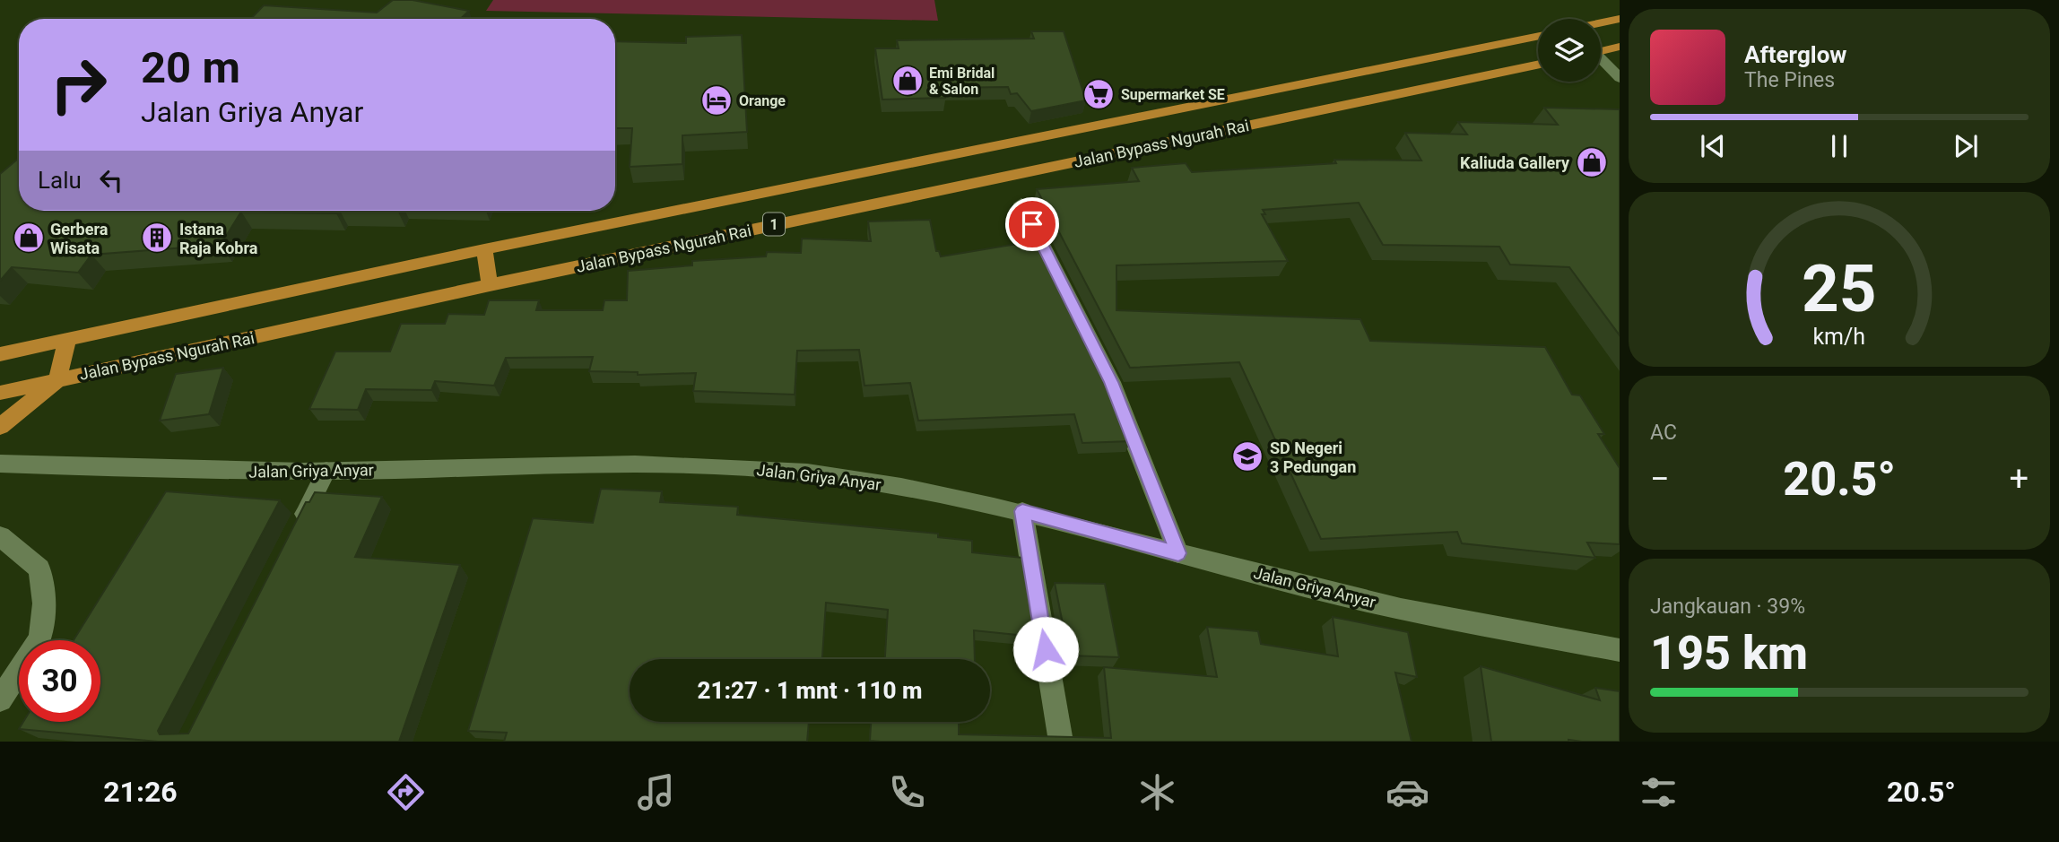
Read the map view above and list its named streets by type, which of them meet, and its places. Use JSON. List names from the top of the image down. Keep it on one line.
{"streets":{"highway":["Jalan Bypass Ngurah Rai","1"],"street":["Jalan Griya Anyar"]},"places":{"shop":["Emi Bridal & Salon","Kaliuda Gallery","Gerbera Wisata"],"supermarket":["Supermarket SE"],"hotel":["Orange"],"building":["Istana Raja Kobra"],"school or university":["SD Negeri 3 Pedungan"]},"page":{"turn":["20 m","Jalan Griya Anyar"],"song":["Afterglow","The Pines"],"then":"Lalu","tile":["AC",["Jangkauan · 39%","195 km"]],"heat":["−","20.5°","+"],"limit":"30","trip":"21:27 · 1 mnt · 110 m","tabs":["21:26","20.5°"],"gauge":["25","km/h"]}}
